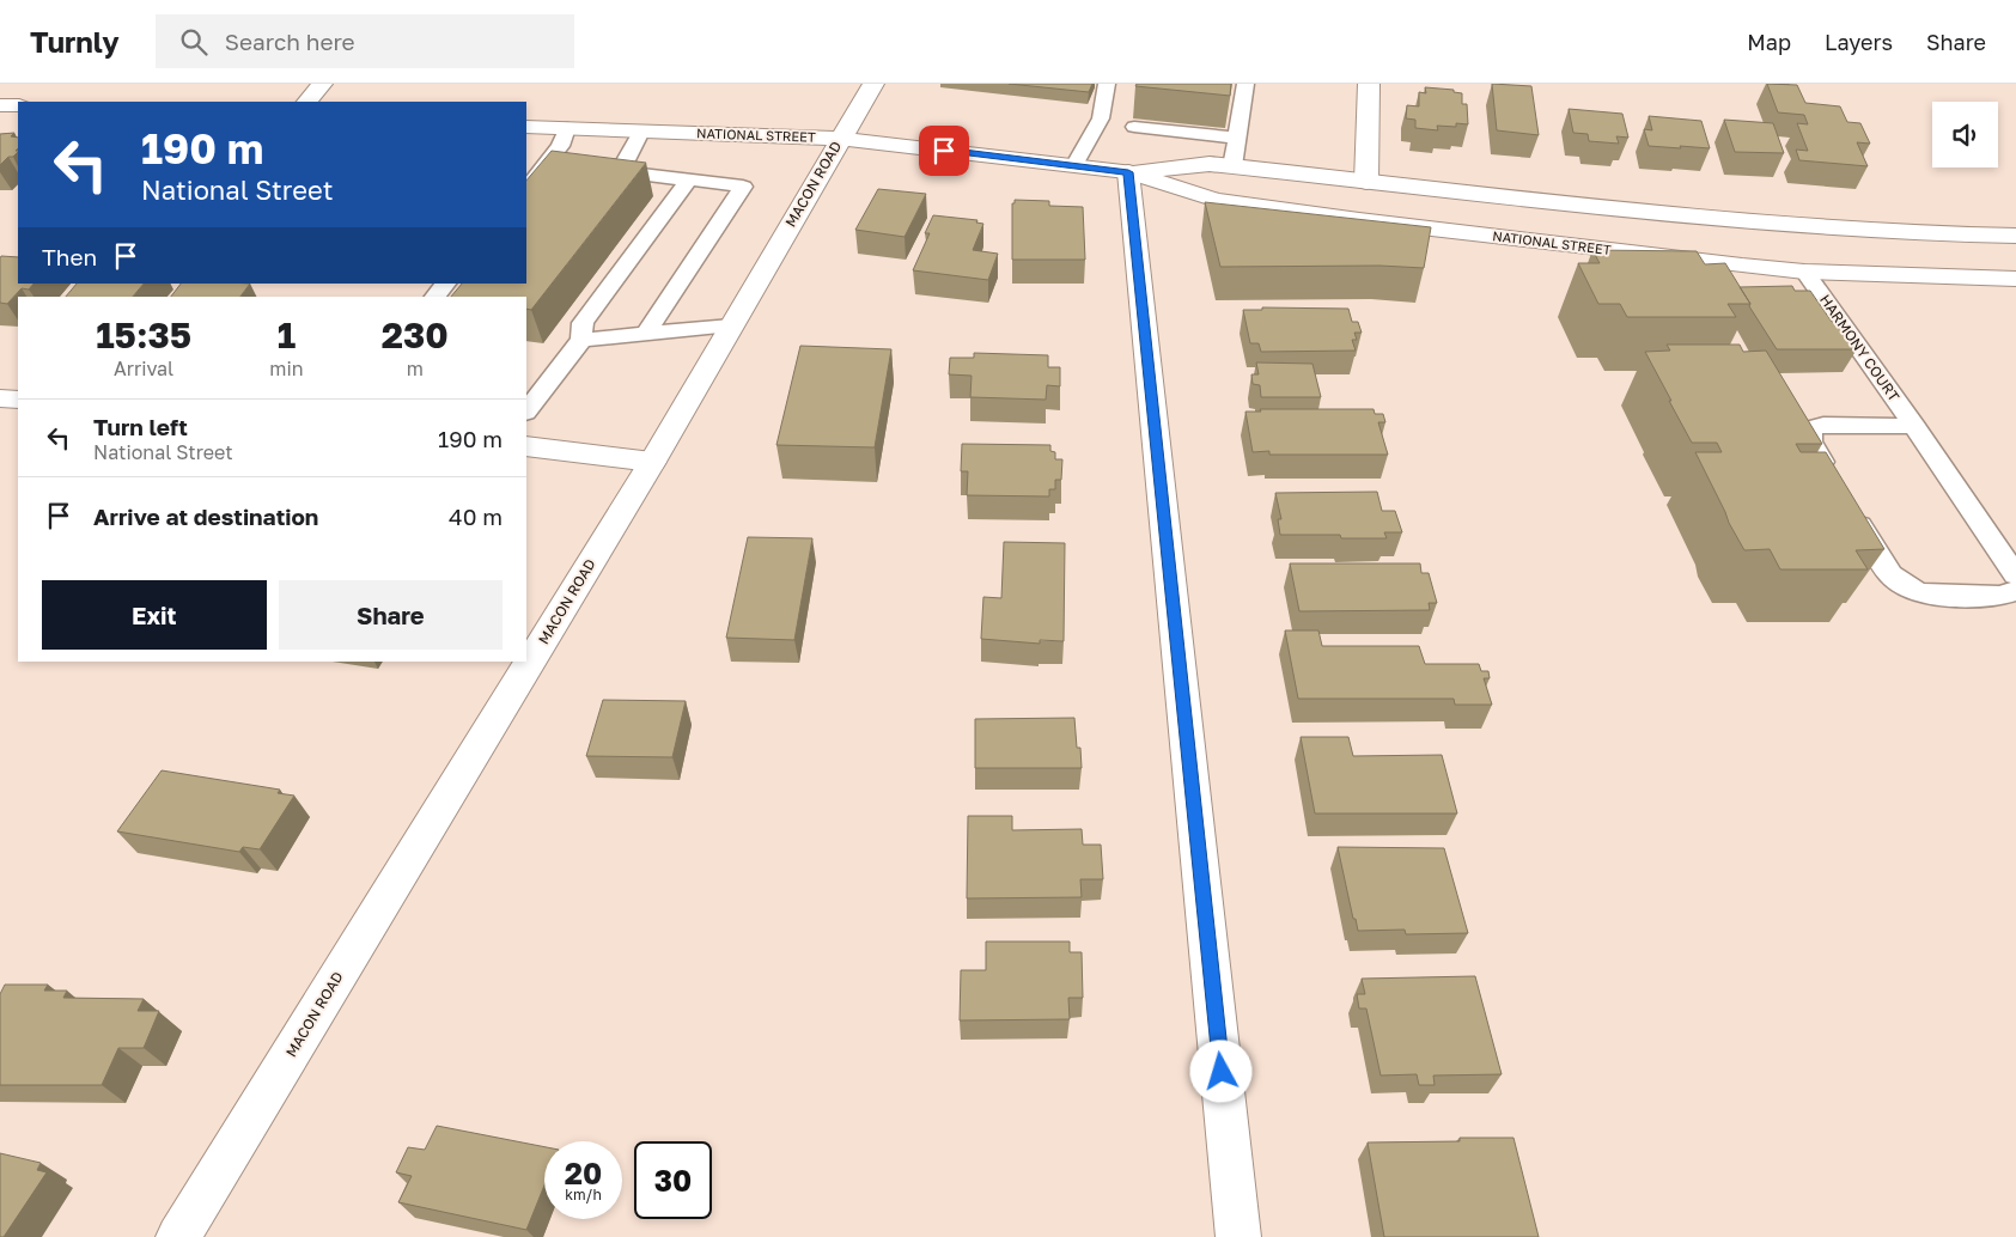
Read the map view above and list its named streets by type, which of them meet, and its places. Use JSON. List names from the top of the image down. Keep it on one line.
{"streets":{"main road":["NATIONAL STREET","MACON ROAD"],"lane":["HARMONY COURT"]},"crossings":[["NATIONAL STREET","MACON ROAD"],["NATIONAL STREET","HARMONY COURT"]],"page":{"header":"Turnly","search":"Search here","nav":["Map","Layers","Share"],"turn":["190 m","National Street"],"then":"Then","eta":["15:35","Arrival","1","min","230","m"],"list":[{"name":"Turn left","note":"National Street","value":"190 m"},{"name":"Arrive at destination","value":"40 m"}],"buttons":["Exit","Share"],"speed":"20 km/h","limit":"30"}}
